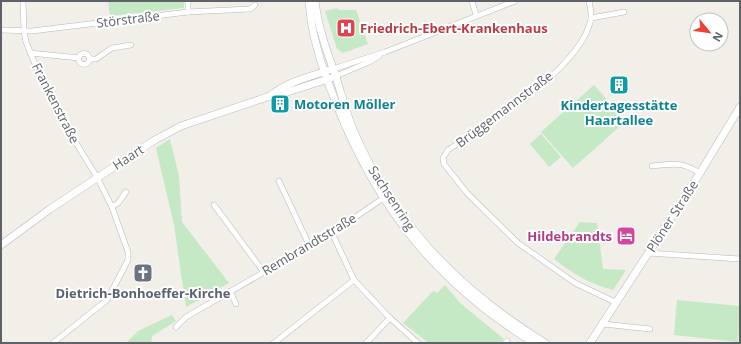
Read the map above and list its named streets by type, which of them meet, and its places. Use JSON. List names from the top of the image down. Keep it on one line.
{"streets":{"main road":["Haart","Sachsenring","Plöner Straße"],"street":["Störstraße","Frankenstraße","Brüggemannstraße","Rembrandtstraße"]},"crossings":[["Störstraße","Frankenstraße"],["Frankenstraße","Haart"],["Brüggemannstraße","Plöner Straße"],["Haart","Sachsenring"],["Sachsenring","Rembrandtstraße"]],"places":{"hospital":["Friedrich-Ebert-Krankenhaus"],"building":["Kindertagesstätte Haartallee","Motoren Möller"],"hotel":["Hildebrandts"],"church":["Dietrich-Bonhoeffer-Kirche"]},"north":"bottom right"}
